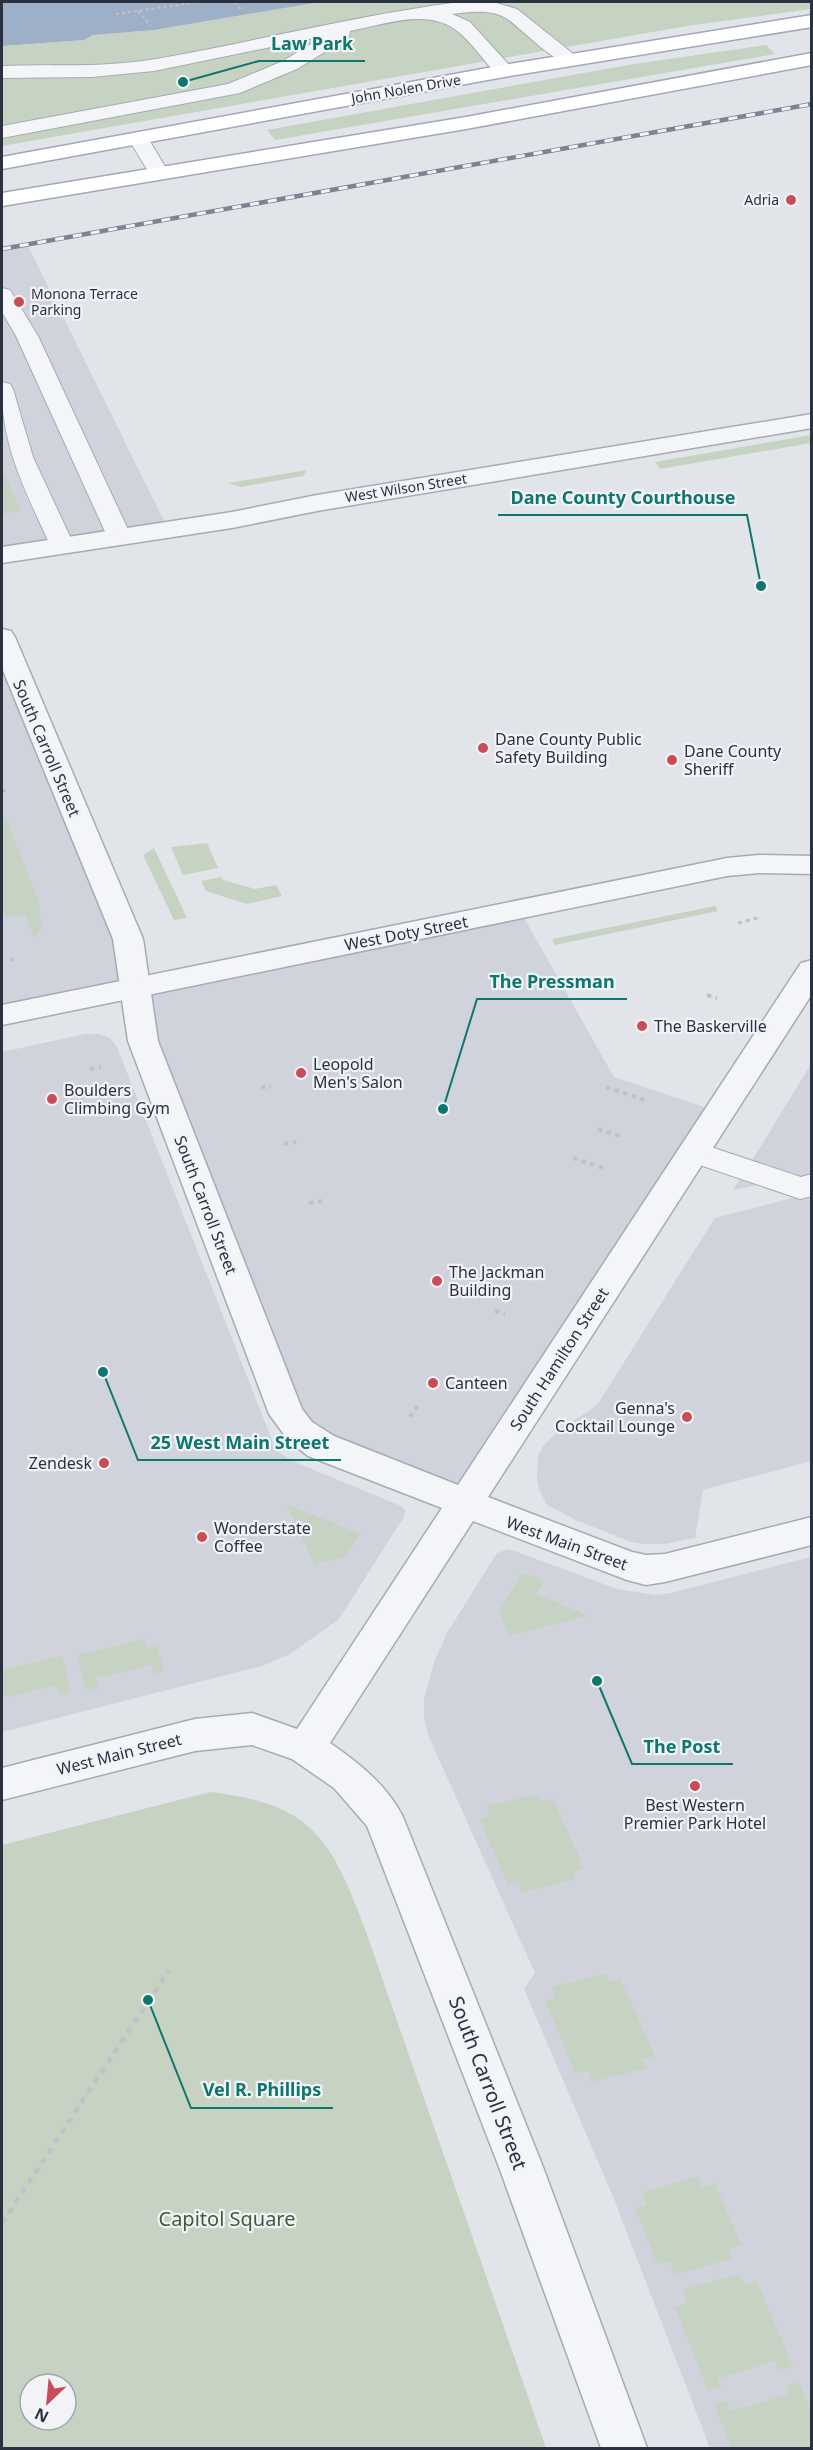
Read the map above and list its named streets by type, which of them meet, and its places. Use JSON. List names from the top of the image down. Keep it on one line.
{"streets":{"main road":["John Nolen Drive"],"street":["West Wilson Street","South Carroll Street","West Doty Street","South Hamilton Street","West Main Street"]},"crossings":[["South Carroll Street","West Doty Street"],["South Carroll Street","South Hamilton Street"],["South Carroll Street","West Main Street"],["South Hamilton Street","West Main Street"]],"parks":["Capitol Square"],"places":["Law Park","Adria","Monona Terrace Parking","Dane County Courthouse","Dane County Public Safety Building","Dane County Sheriff","The Baskerville","Leopold Men's Salon","Boulders Climbing Gym","The Pressman","The Jackman Building","25 West Main Street","Canteen","Genna's Cocktail Lounge","Zendesk","Wonderstate Coffee","The Post","Best Western Premier Park Hotel","Vel R. Phillips"],"north":"bottom left"}
